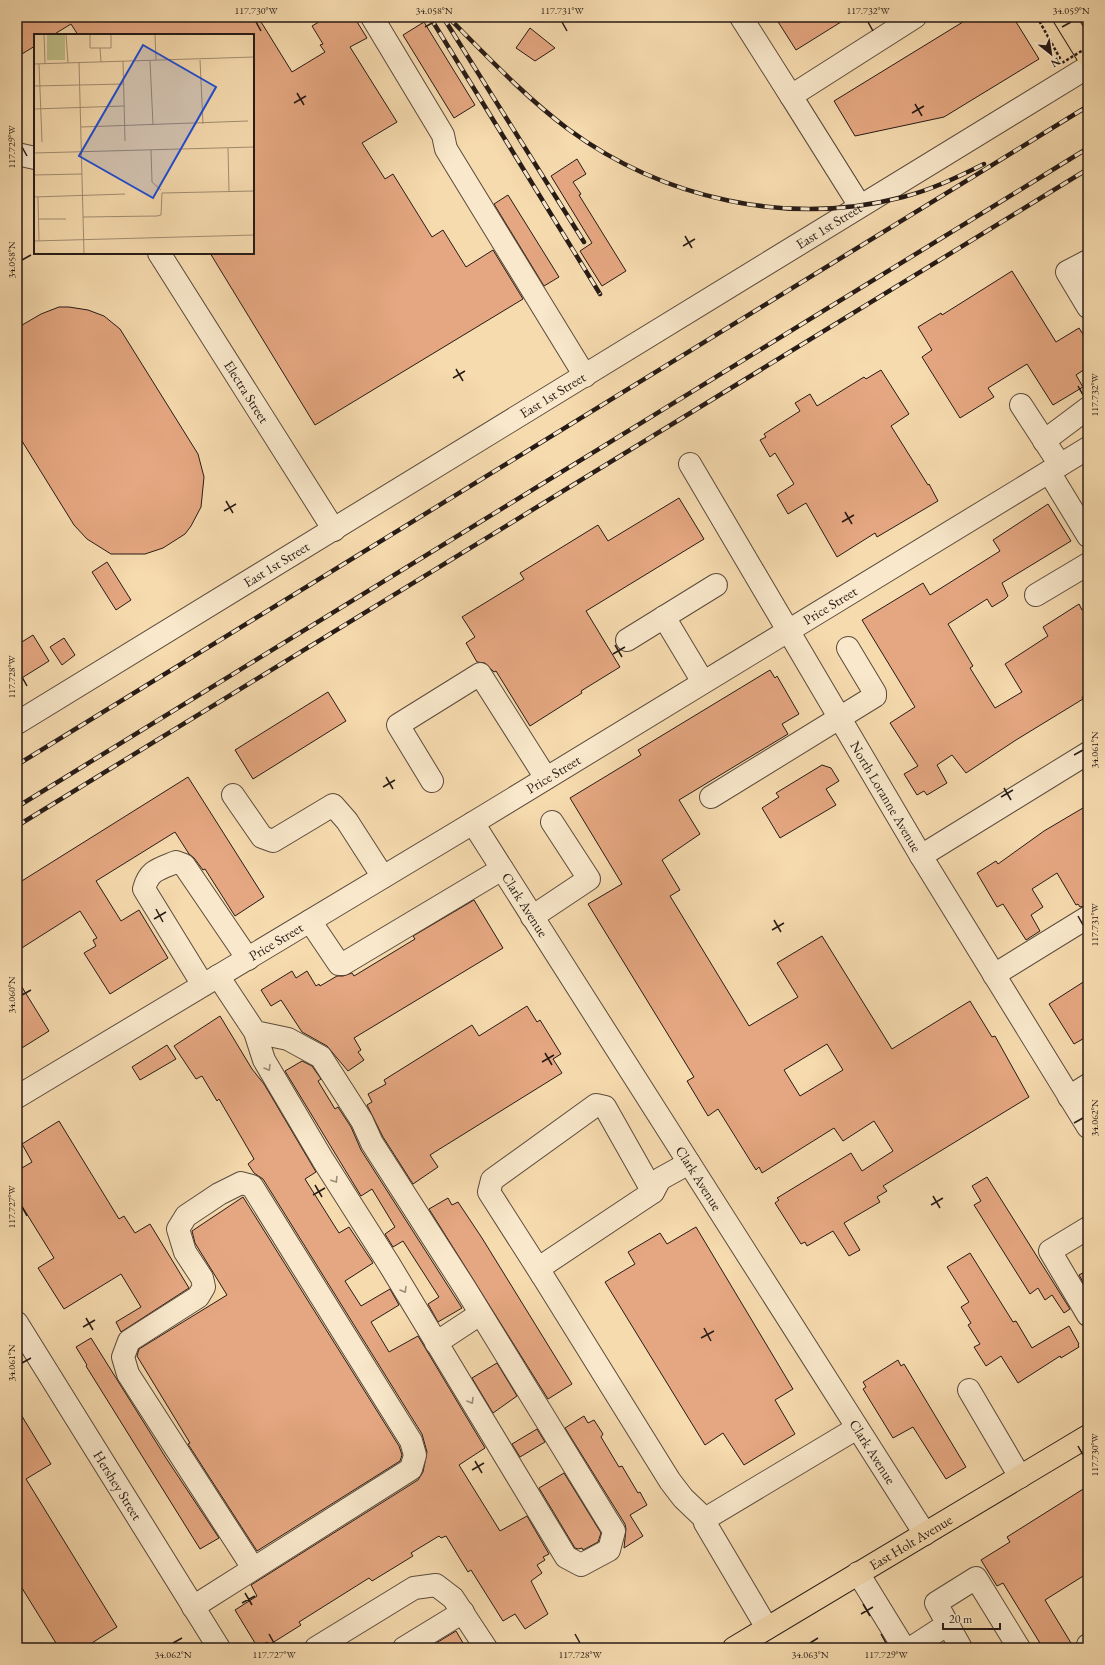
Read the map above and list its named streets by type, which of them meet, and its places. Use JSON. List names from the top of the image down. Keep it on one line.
{"streets":{"main road":["East Holt Avenue"],"street":["East 1st Street","Electra Street","Price Street","North Loranne Avenue","Clark Avenue","Hershey Street"]},"crossings":[["East 1st Street","Electra Street"],["Price Street","North Loranne Avenue"],["Price Street","Clark Avenue"],["Clark Avenue","East Holt Avenue"]],"scale_bar":"20 m","north":"bottom right","coordinates":["117.730°W","34.058°N","117.731°W","117.732°W","34.059°N","117.729°W","117.728°W","34.061°N","34.060°N","34.062°N","117.727°W","34.063°N"]}
